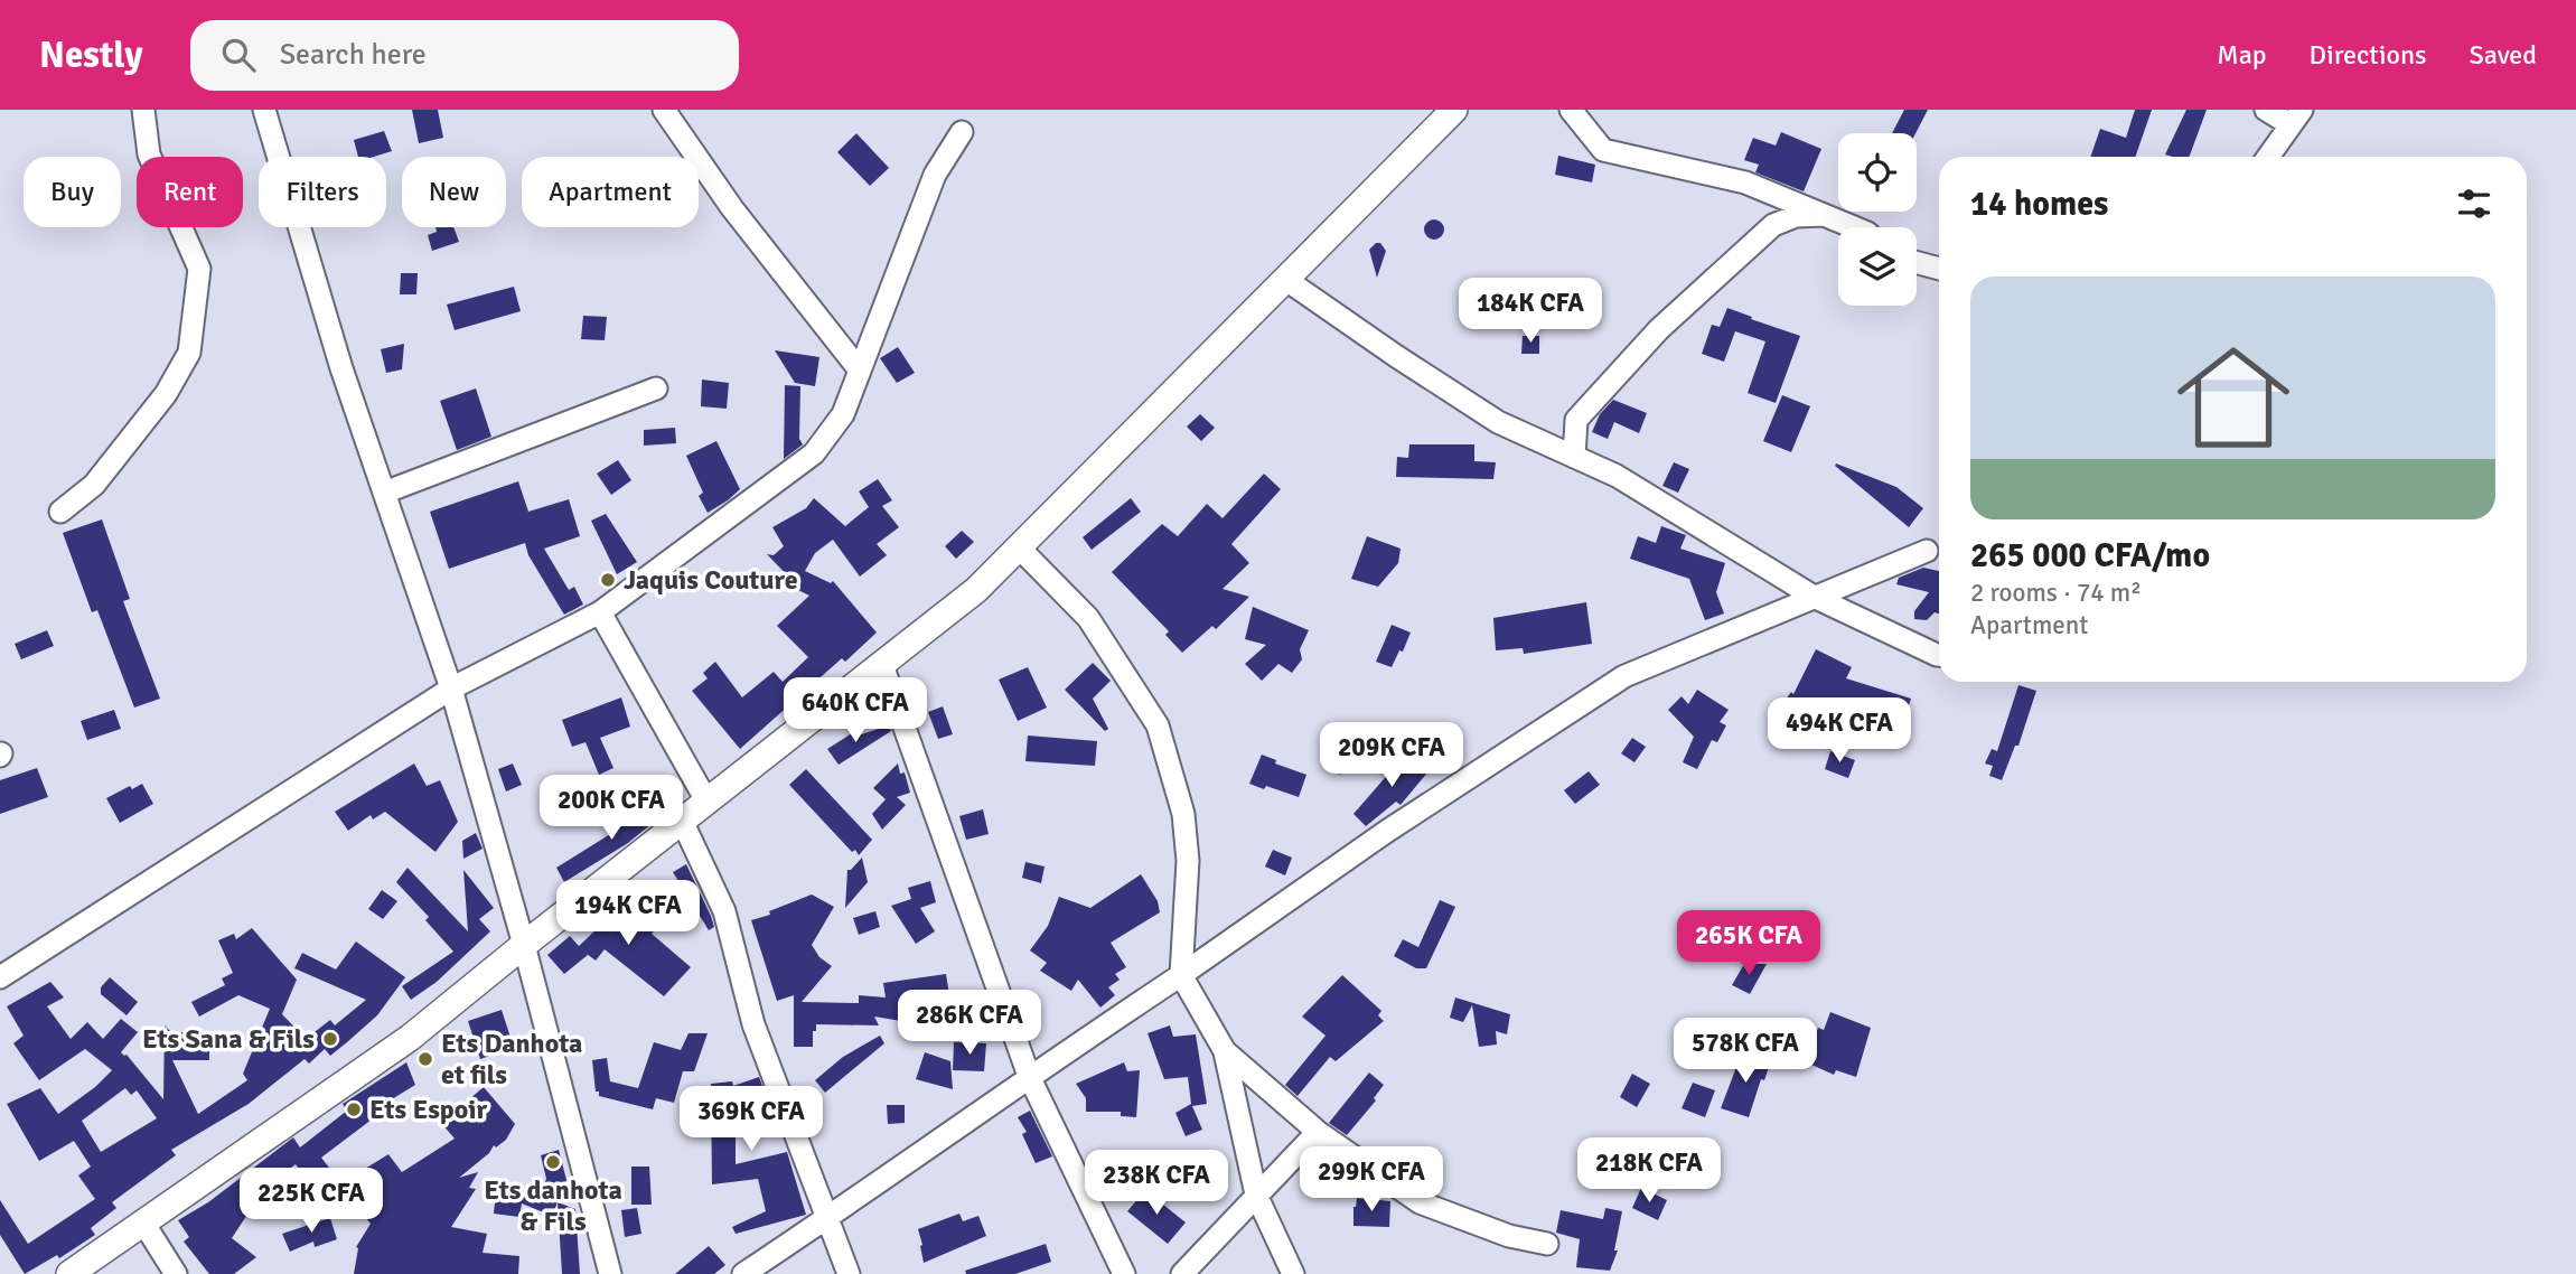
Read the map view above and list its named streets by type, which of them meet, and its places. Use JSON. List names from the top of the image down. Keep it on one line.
{"places":["Jaquis Couture","Ets Sana & Fils","Ets Danhota et fils","Ets Espoir","Ets danhota & Fils"],"page":{"header":"Nestly","search":"Search here","nav":["Map","Directions","Saved"],"chip":["Buy","Rent","Filters","New","Apartment"],"heading":"14 homes","list":[{"name":"265 000 CFA/mo","note":"2 rooms · 74 m² · Apartment"}],"price":["184K CFA","640K CFA","494K CFA","209K CFA","200K CFA","194K CFA","265K CFA","286K CFA","578K CFA","369K CFA","218K CFA","299K CFA","238K CFA","225K CFA"]}}
